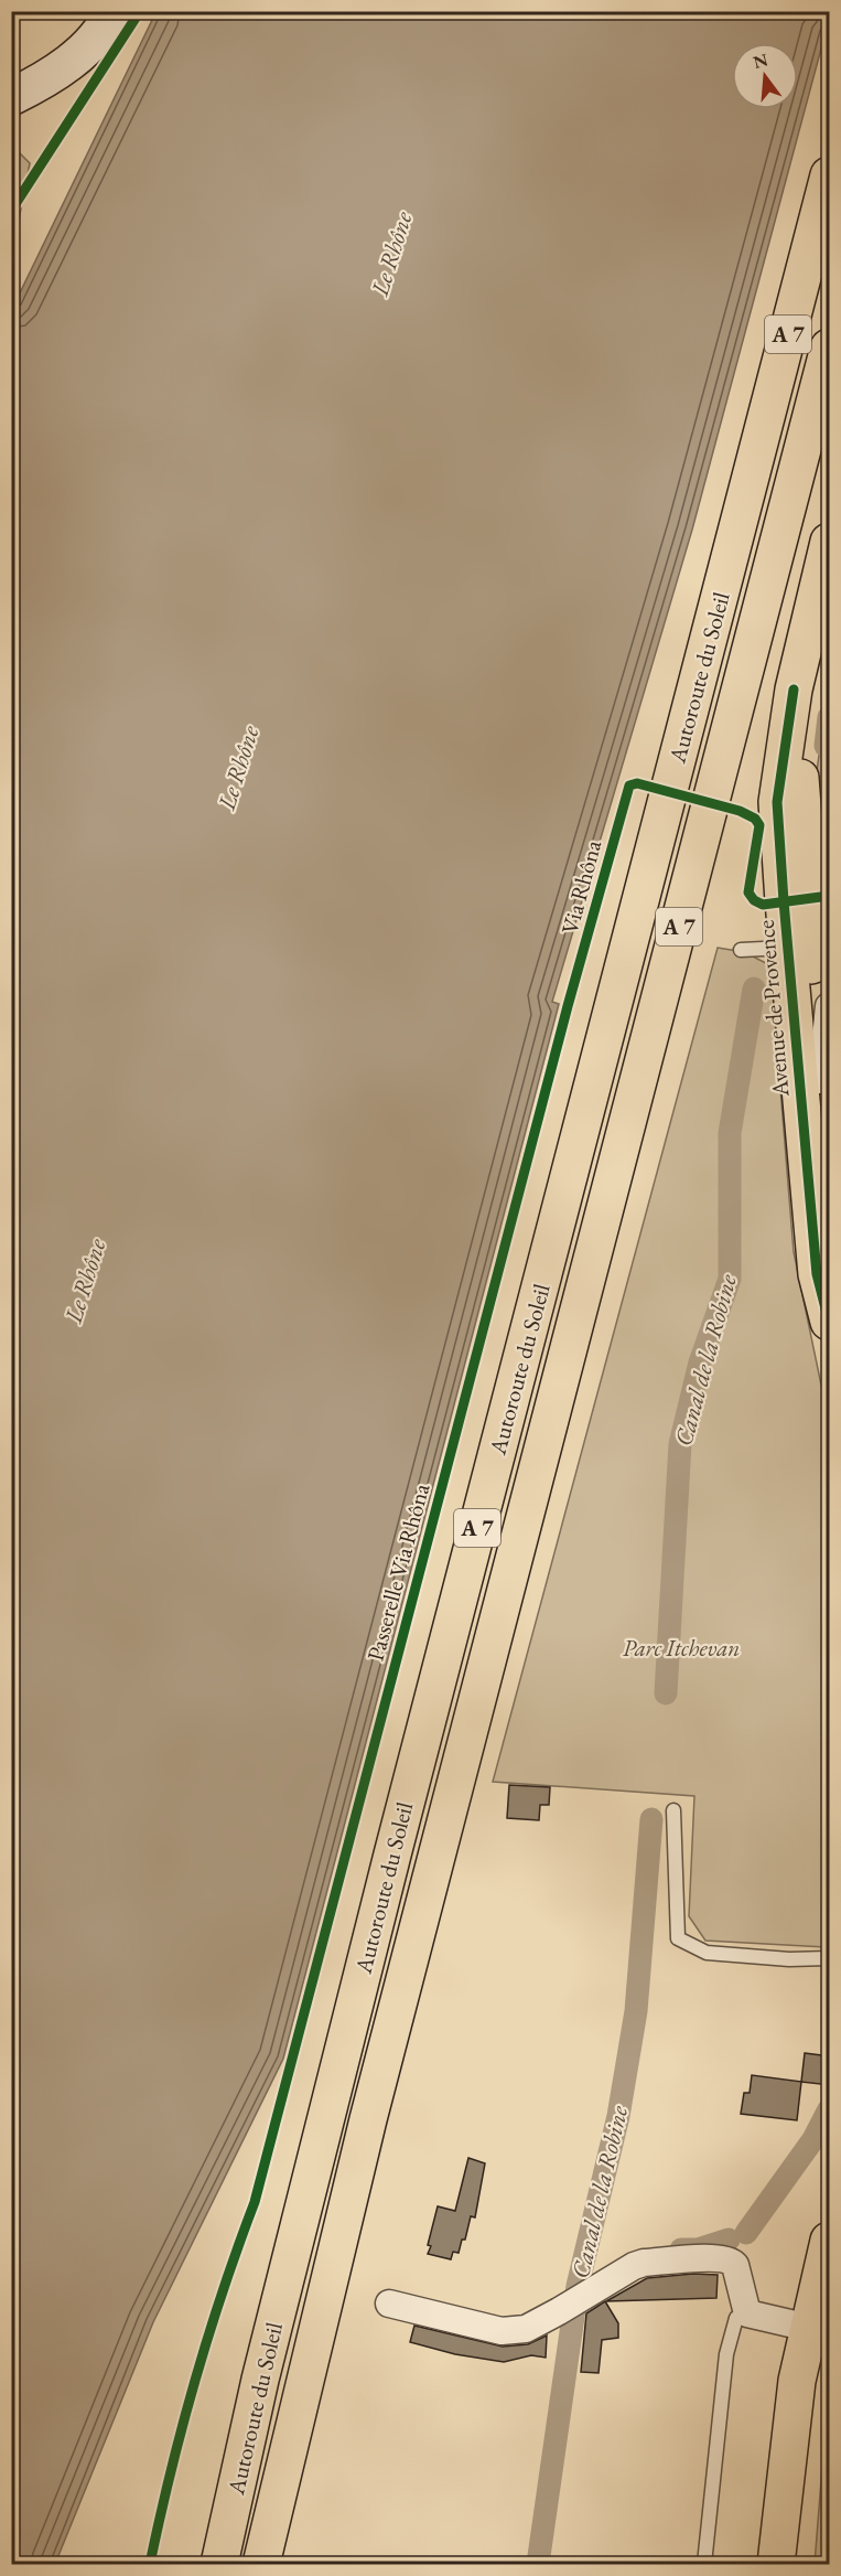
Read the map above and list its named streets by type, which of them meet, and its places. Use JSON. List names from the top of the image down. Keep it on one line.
{"streets":{"main road":["A 7","Autoroute du Soleil","Avenue de Provence"],"cycle path":["Via Rhôna"]},"water":["Le Rhône","Canal de la Robine"],"parks":["Parc Itchevan"],"north":"top"}
